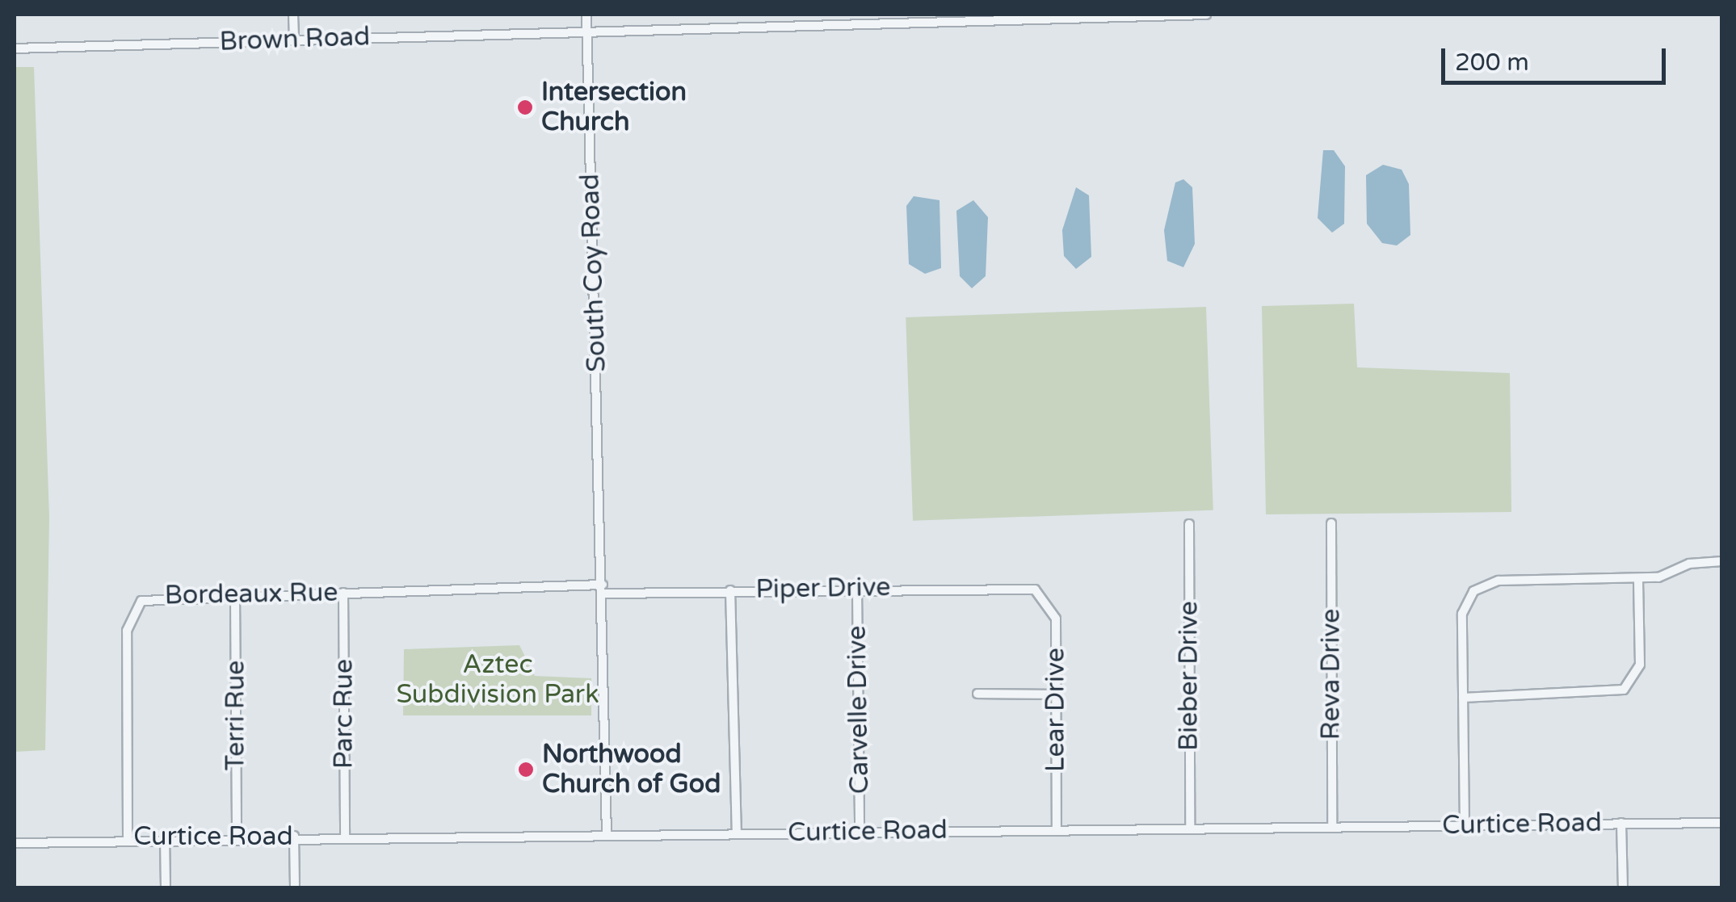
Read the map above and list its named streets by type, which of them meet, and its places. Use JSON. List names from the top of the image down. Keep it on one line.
{"streets":{"street":["Brown Road","South Coy Road","Piper Drive","Bordeaux Rue","Reva Drive","Bieber Drive","Carvelle Drive","Lear Drive","Parc Rue","Terri Rue","Curtice Road"]},"crossings":[["Brown Road","South Coy Road"],["South Coy Road","Piper Drive"],["South Coy Road","Bordeaux Rue"],["South Coy Road","Curtice Road"],["Piper Drive","Bordeaux Rue"],["Piper Drive","Carvelle Drive"],["Piper Drive","Lear Drive"],["Bordeaux Rue","Parc Rue"],["Bordeaux Rue","Terri Rue"],["Bordeaux Rue","Curtice Road"],["Reva Drive","Curtice Road"],["Bieber Drive","Curtice Road"],["Carvelle Drive","Curtice Road"],["Lear Drive","Curtice Road"],["Parc Rue","Curtice Road"],["Terri Rue","Curtice Road"]],"parks":["Aztec Subdivision Park"],"places":["Intersection Church","Northwood Church of God"],"scale_bar":"200 m"}
